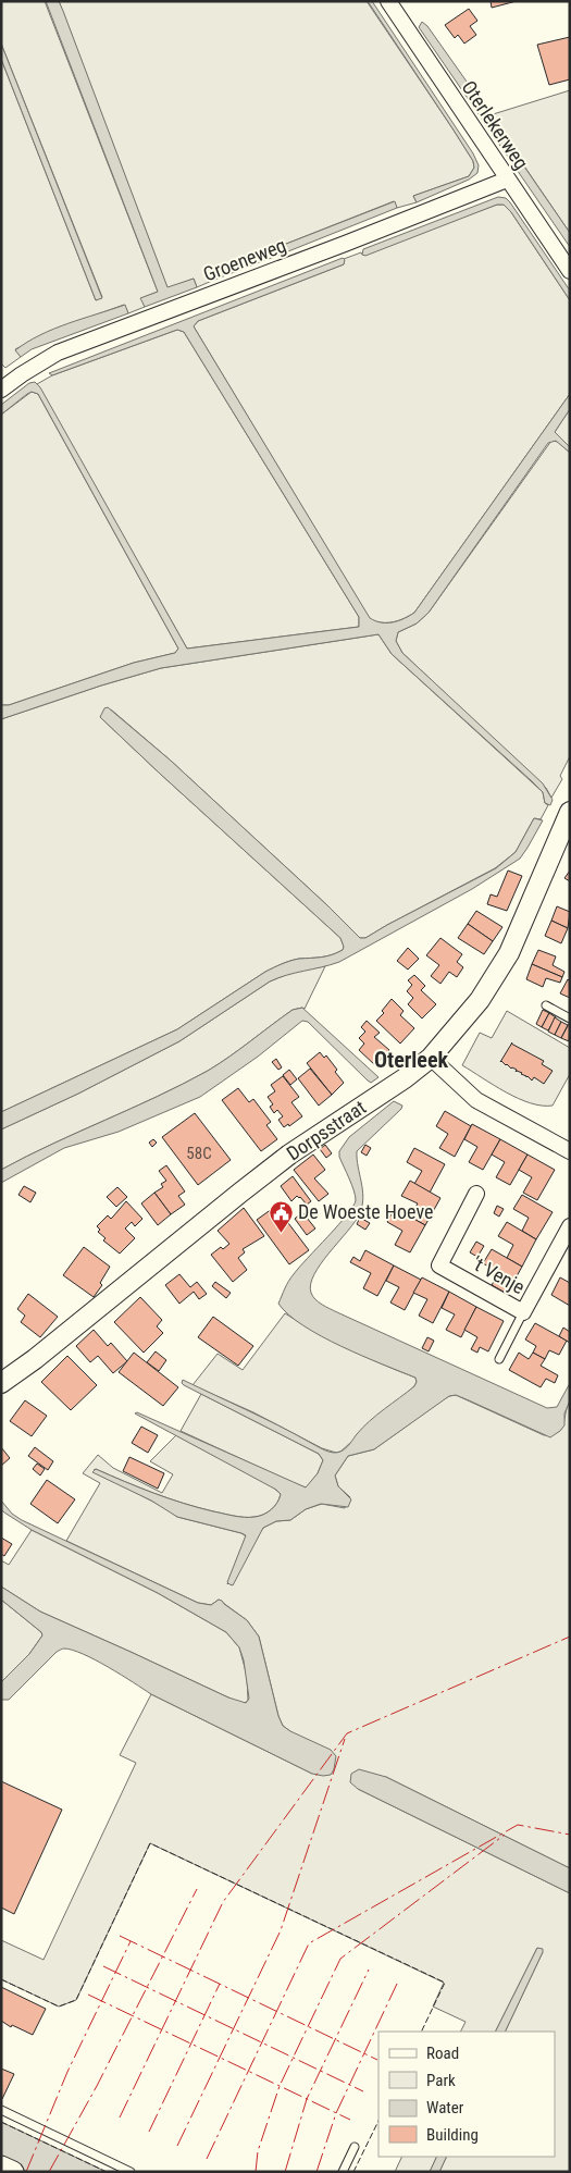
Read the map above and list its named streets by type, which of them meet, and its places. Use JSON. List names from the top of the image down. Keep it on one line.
{"streets":{"street":["Oterlekerweg","Groeneweg","Dorpsstraat","'t Venje"]},"crossings":[["Oterlekerweg","Groeneweg"]],"districts":["Oterleek"],"places":{"public building":["De Woeste Hoeve"]},"house_numbers":["58C"],"legend":["Road","Park","Water","Building"]}
